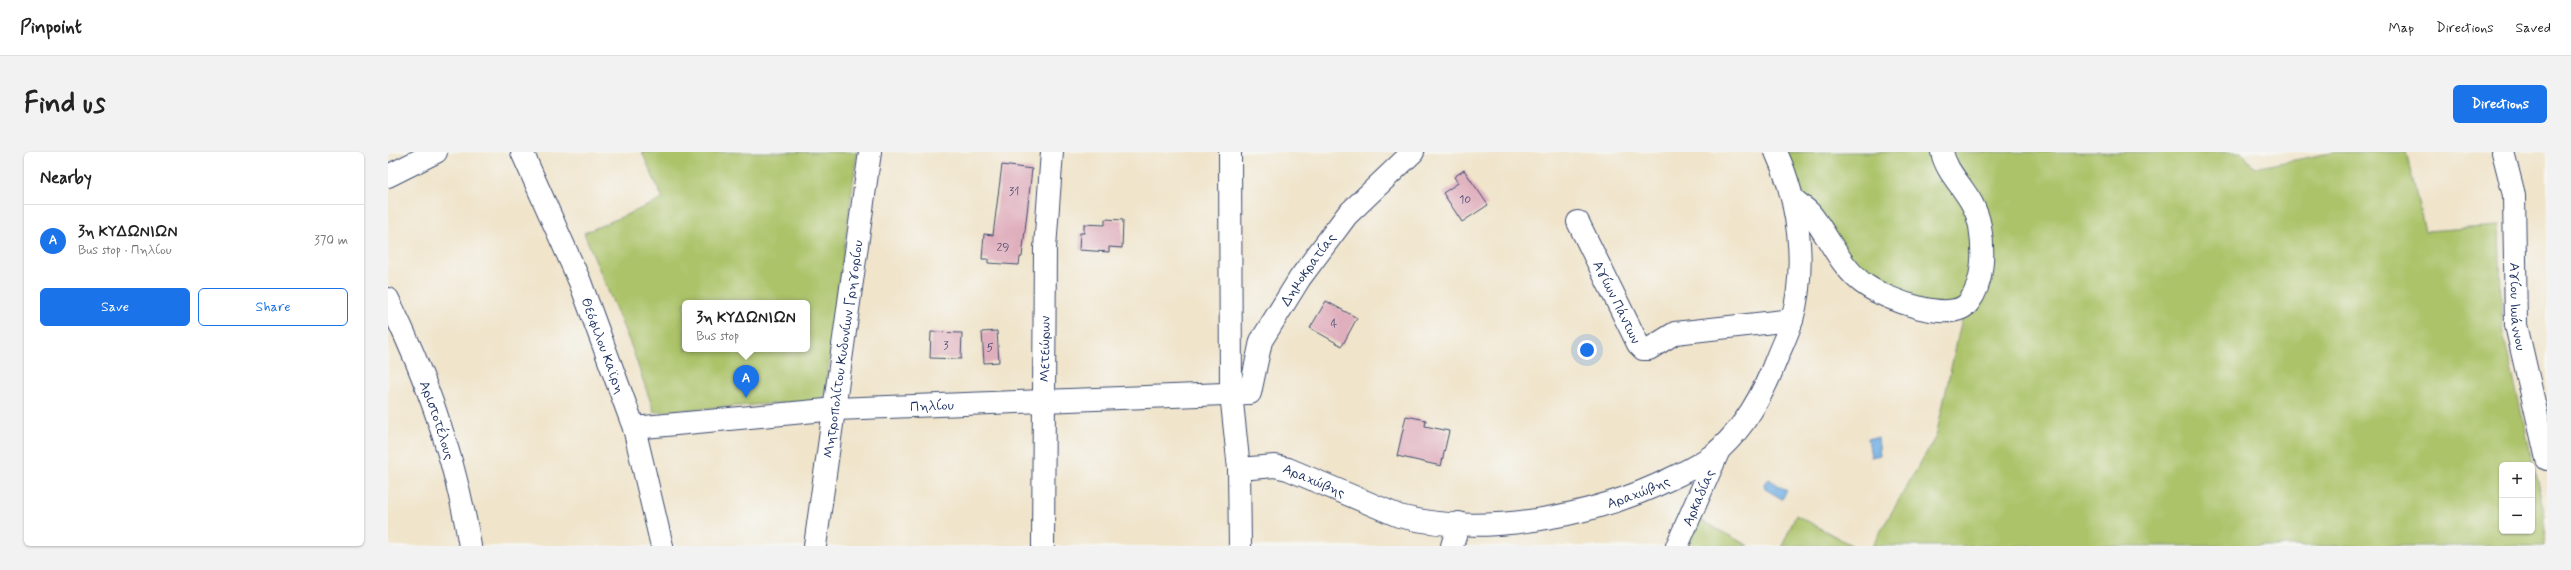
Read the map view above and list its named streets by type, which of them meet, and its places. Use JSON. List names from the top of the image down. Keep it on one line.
{"streets":{"street":["Δημοκρατίας","Αγίων Πάντων","Αγίου Ιωάννου","Θεόφιλου Καϊρη","Μητροπολίτου Κυδονίων Γρηγορίου","Μετεώρων","Πηλίου","Αριστοτέλους","Αραχώβης","Αρκαδίας"]},"crossings":[["Δημοκρατίας","Πηλίου"],["Αγίων Πάντων","Αραχώβης"],["Θεόφιλου Καϊρη","Πηλίου"],["Μητροπολίτου Κυδονίων Γρηγορίου","Πηλίου"],["Μετεώρων","Πηλίου"],["Αραχώβης","Αρκαδίας"]],"house_numbers":["31","10","29","4","3","5"],"page":{"header":"Pinpoint","nav":["Map","Directions","Saved"],"buttons":["Directions",["Save","Share"]],"title":"Find us","heading":"Nearby","list":[{"mark":"A","name":"3η ΚΥΔΩΝΙΩΝ","note":"Bus stop · Πηλίου","value":"370 m"}],"popup":["3η ΚΥΔΩΝΙΩΝ","Bus stop"],"pins":"A","map_buttons":["+","−"]}}
